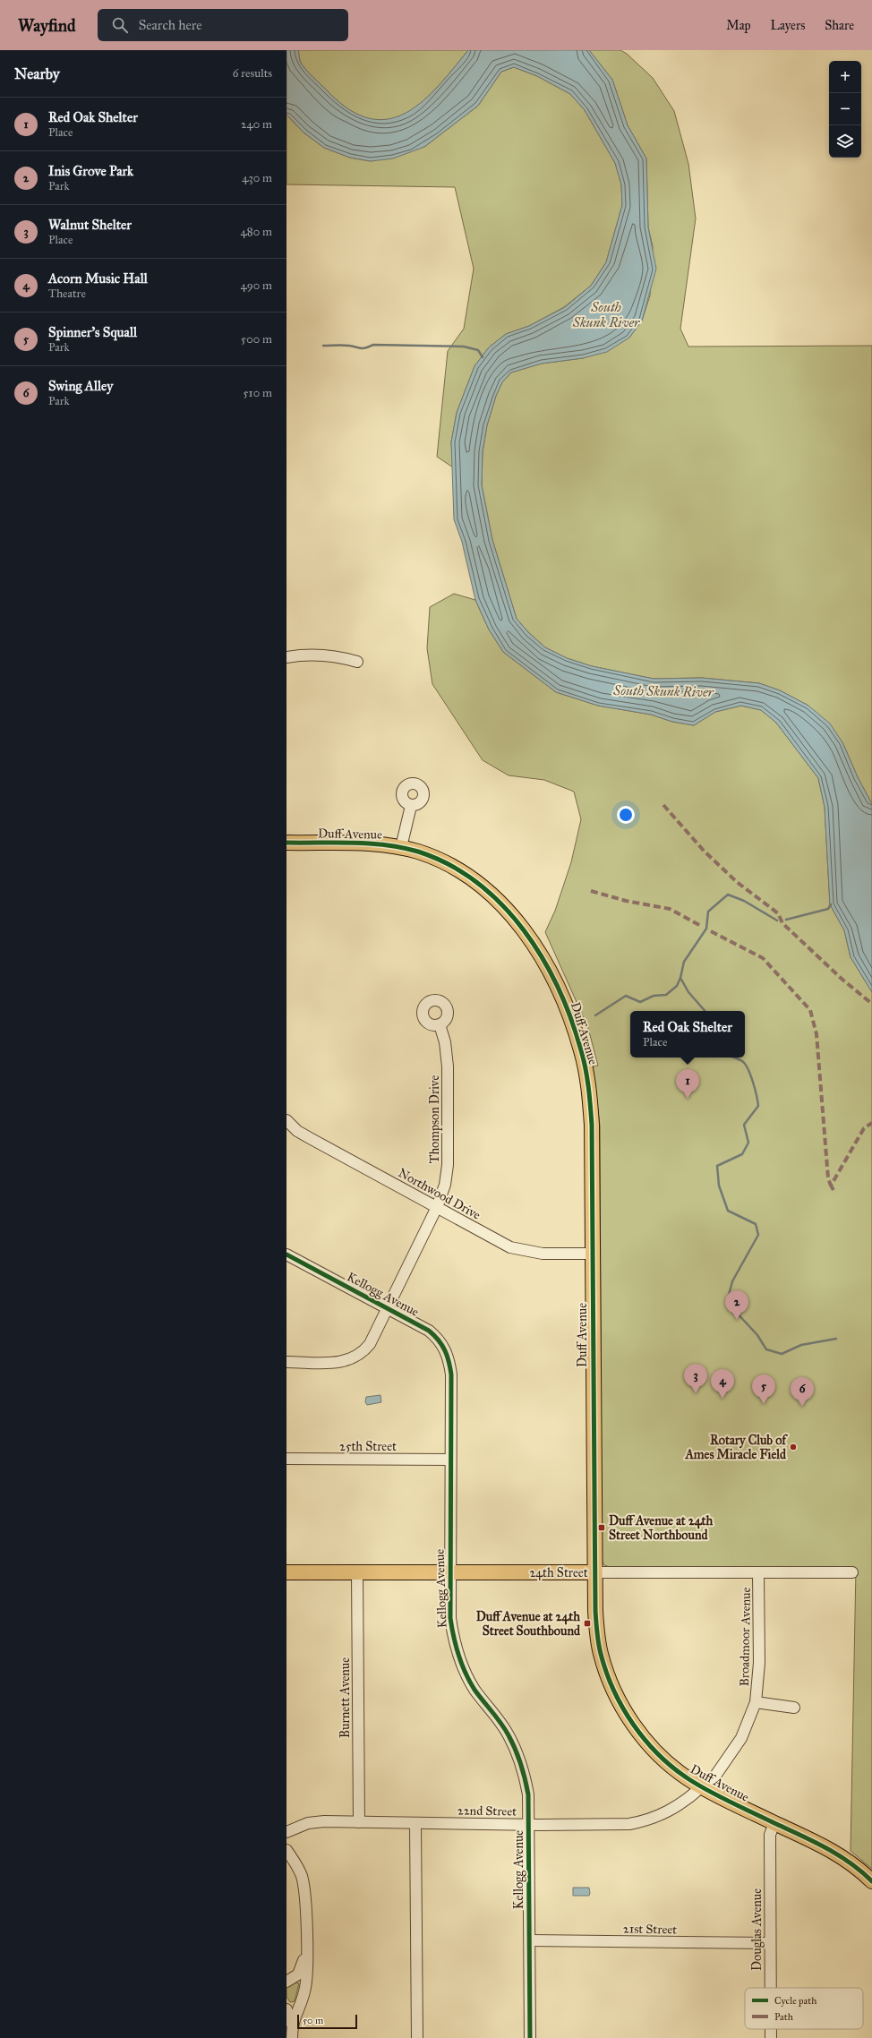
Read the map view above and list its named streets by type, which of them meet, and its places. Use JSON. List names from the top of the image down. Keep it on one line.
{"streets":{"main road":["Duff Avenue","24th Street"],"street":["Thompson Drive","Northwood Drive","Kellogg Avenue","25th Street","Broadmoor Avenue","Burnett Avenue","22nd Street","21st Street","Douglas Avenue"]},"crossings":[["Duff Avenue","Northwood Drive"],["Duff Avenue","24th Street"],["Duff Avenue","Broadmoor Avenue"],["Duff Avenue","22nd Street"],["Duff Avenue","Douglas Avenue"],["Thompson Drive","Northwood Drive"],["Thompson Drive","Kellogg Avenue"],["Kellogg Avenue","25th Street"],["Kellogg Avenue","24th Street"],["Kellogg Avenue","22nd Street"],["Kellogg Avenue","21st Street"],["24th Street","Broadmoor Avenue"],["24th Street","Burnett Avenue"],["Broadmoor Avenue","22nd Street"],["Burnett Avenue","22nd Street"],["21st Street","Douglas Avenue"]],"water":["South Skunk River"],"places":{"other":["Rotary Club of Ames Miracle Field"],"transit":["Duff Avenue at 24th Street Northbound","Duff Avenue at 24th Street Southbound"]},"legend":["Cycle path","Path"],"scale_bar":"50 m","page":{"header":"Wayfind","search":"Search here","nav":["Map","Layers","Share"],"heading":["Nearby","6 results"],"map_buttons":["+","−"],"list":[{"mark":"1","name":"Red Oak Shelter","note":"Place","value":"240 m"},{"mark":"2","name":"Inis Grove Park","note":"Park","value":"430 m"},{"mark":"3","name":"Walnut Shelter","note":"Place","value":"480 m"},{"mark":"4","name":"Acorn Music Hall","note":"Theatre","value":"490 m"},{"mark":"5","name":"Spinner's Squall","note":"Park","value":"500 m"},{"mark":"6","name":"Swing Alley","note":"Park","value":"510 m"}],"popup":["Red Oak Shelter","Place"],"pins":["1","2","3","4","5","6"],"scale":"50 m"}}
